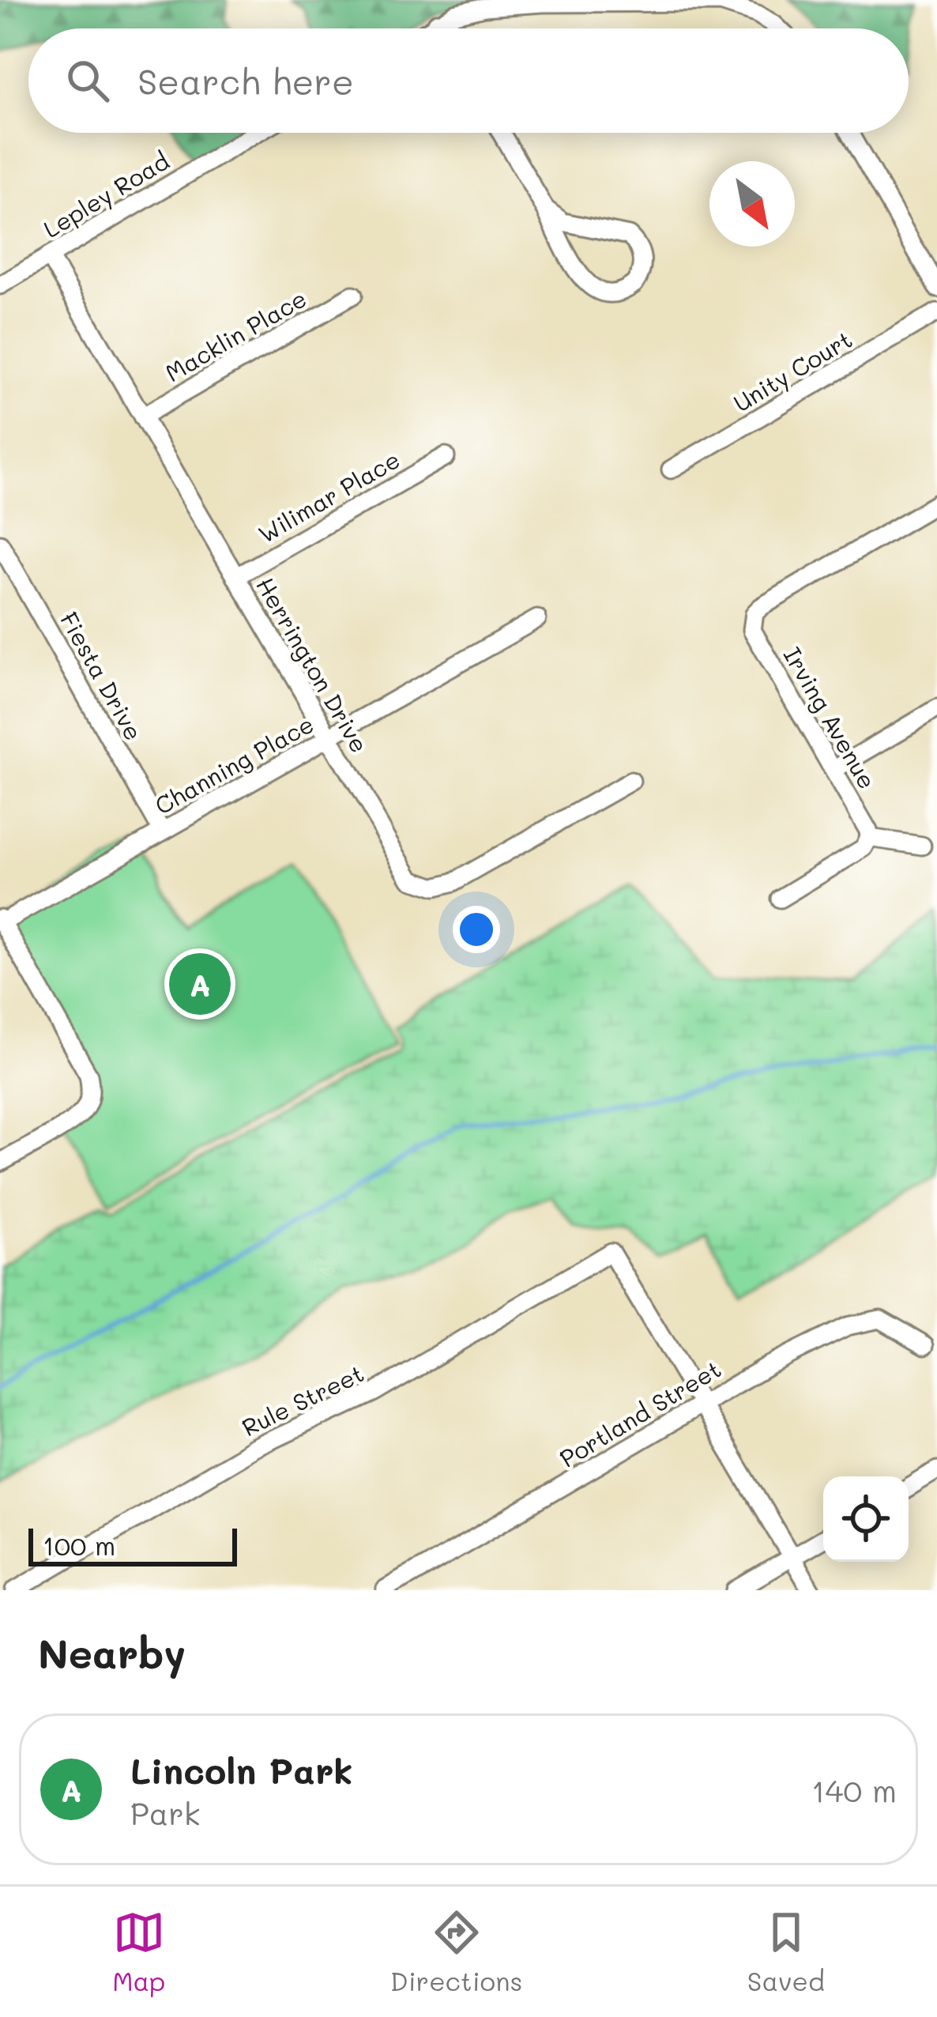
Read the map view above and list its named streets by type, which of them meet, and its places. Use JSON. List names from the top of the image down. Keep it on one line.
{"streets":{"street":["Lepley Road","Macklin Place","Unity Court","Wilimar Place","Herrington Drive","Fiesta Drive","Irving Avenue","Channing Place","Rule Street","Portland Street"]},"crossings":[["Lepley Road","Herrington Drive"],["Macklin Place","Herrington Drive"],["Wilimar Place","Herrington Drive"],["Herrington Drive","Channing Place"],["Fiesta Drive","Channing Place"],["Rule Street","Portland Street"]],"scale_bar":"100 m","north":"bottom right","page":{"search":"Search here","pins":"A","scale":"100 m","heading":"Nearby","list":[{"mark":"A","name":"Lincoln Park","note":"Park","value":"140 m"}],"nav":["Map","Directions","Saved"]}}
